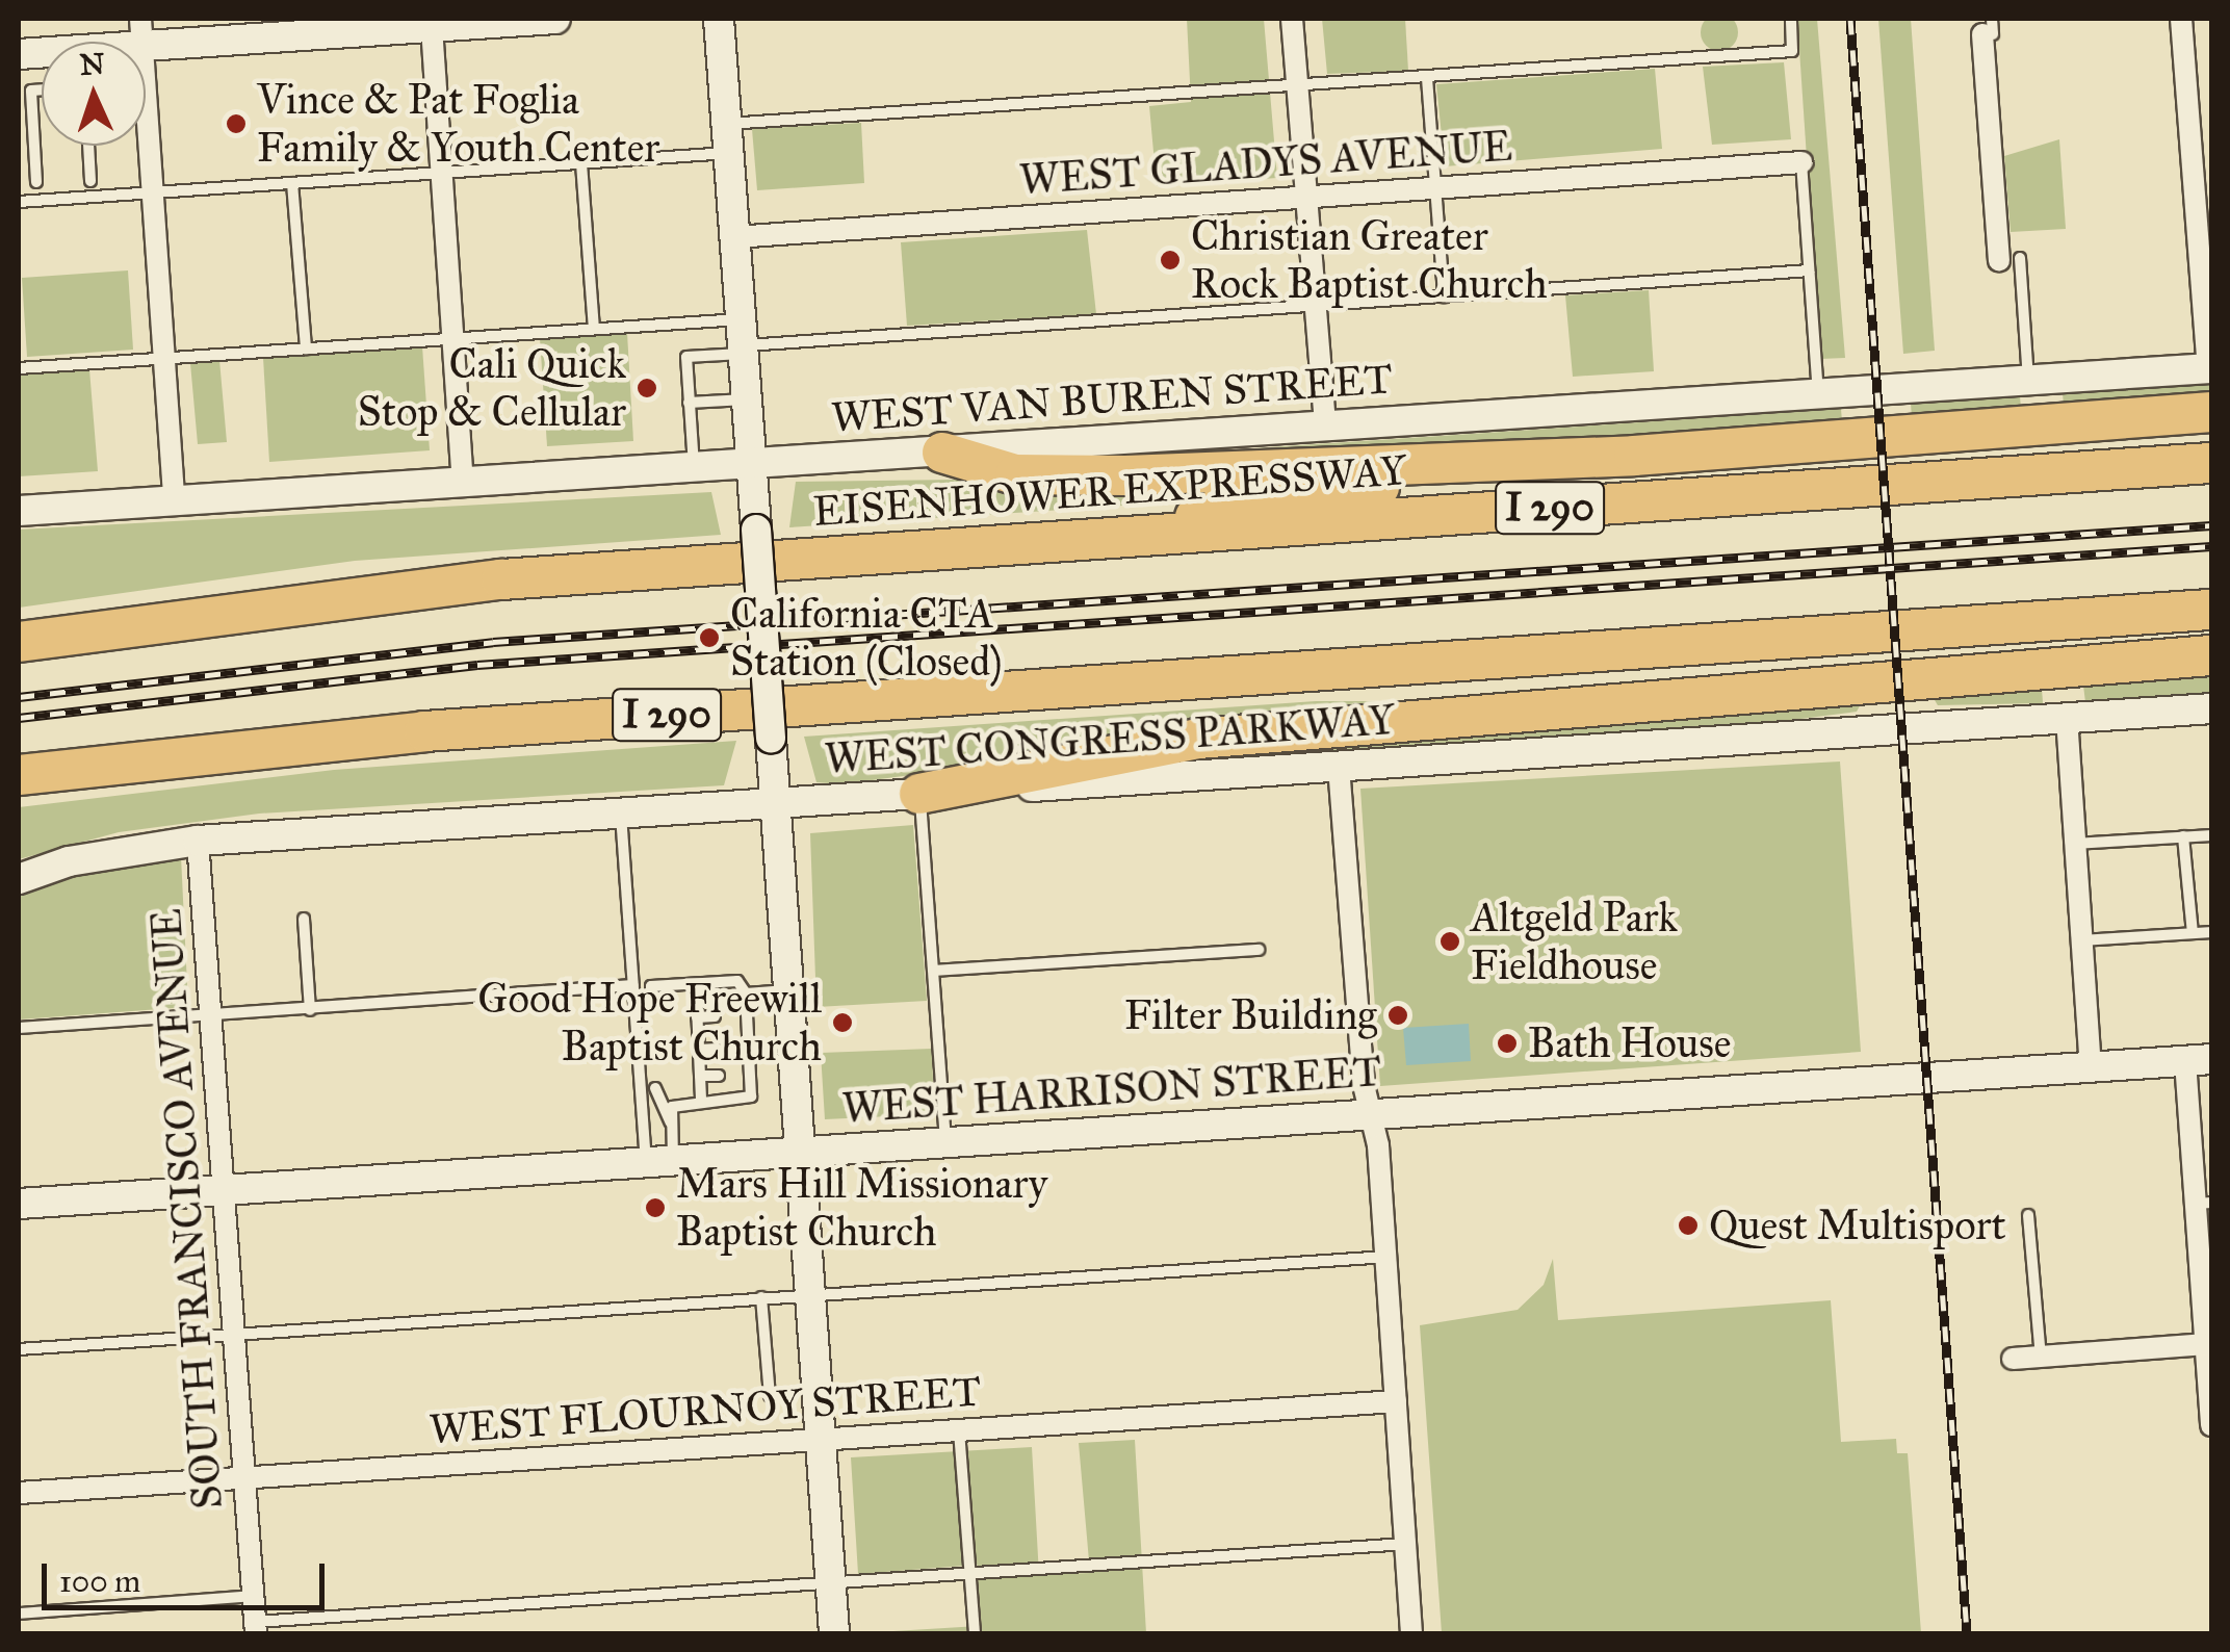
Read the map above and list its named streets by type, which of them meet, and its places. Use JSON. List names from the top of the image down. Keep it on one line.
{"streets":{"highway":["EISENHOWER EXPRESSWAY","I 290"],"street":["WEST GLADYS AVENUE","WEST VAN BUREN STREET","WEST CONGRESS PARKWAY","WEST HARRISON STREET","SOUTH FRANCISCO AVENUE","WEST FLOURNOY STREET"]},"crossings":[["WEST CONGRESS PARKWAY","SOUTH FRANCISCO AVENUE"],["WEST HARRISON STREET","SOUTH FRANCISCO AVENUE"],["SOUTH FRANCISCO AVENUE","WEST FLOURNOY STREET"]],"places":["Vince & Pat Foglia Family & Youth Center","Christian Greater Rock Baptist Church","Cali Quick Stop & Cellular","California CTA Station (Closed)","Altgeld Park Fieldhouse","Filter Building","Good Hope Freewill Baptist Church","Bath House","Mars Hill Missionary Baptist Church","Quest Multisport"],"scale_bar":"100 m","north":"top"}
